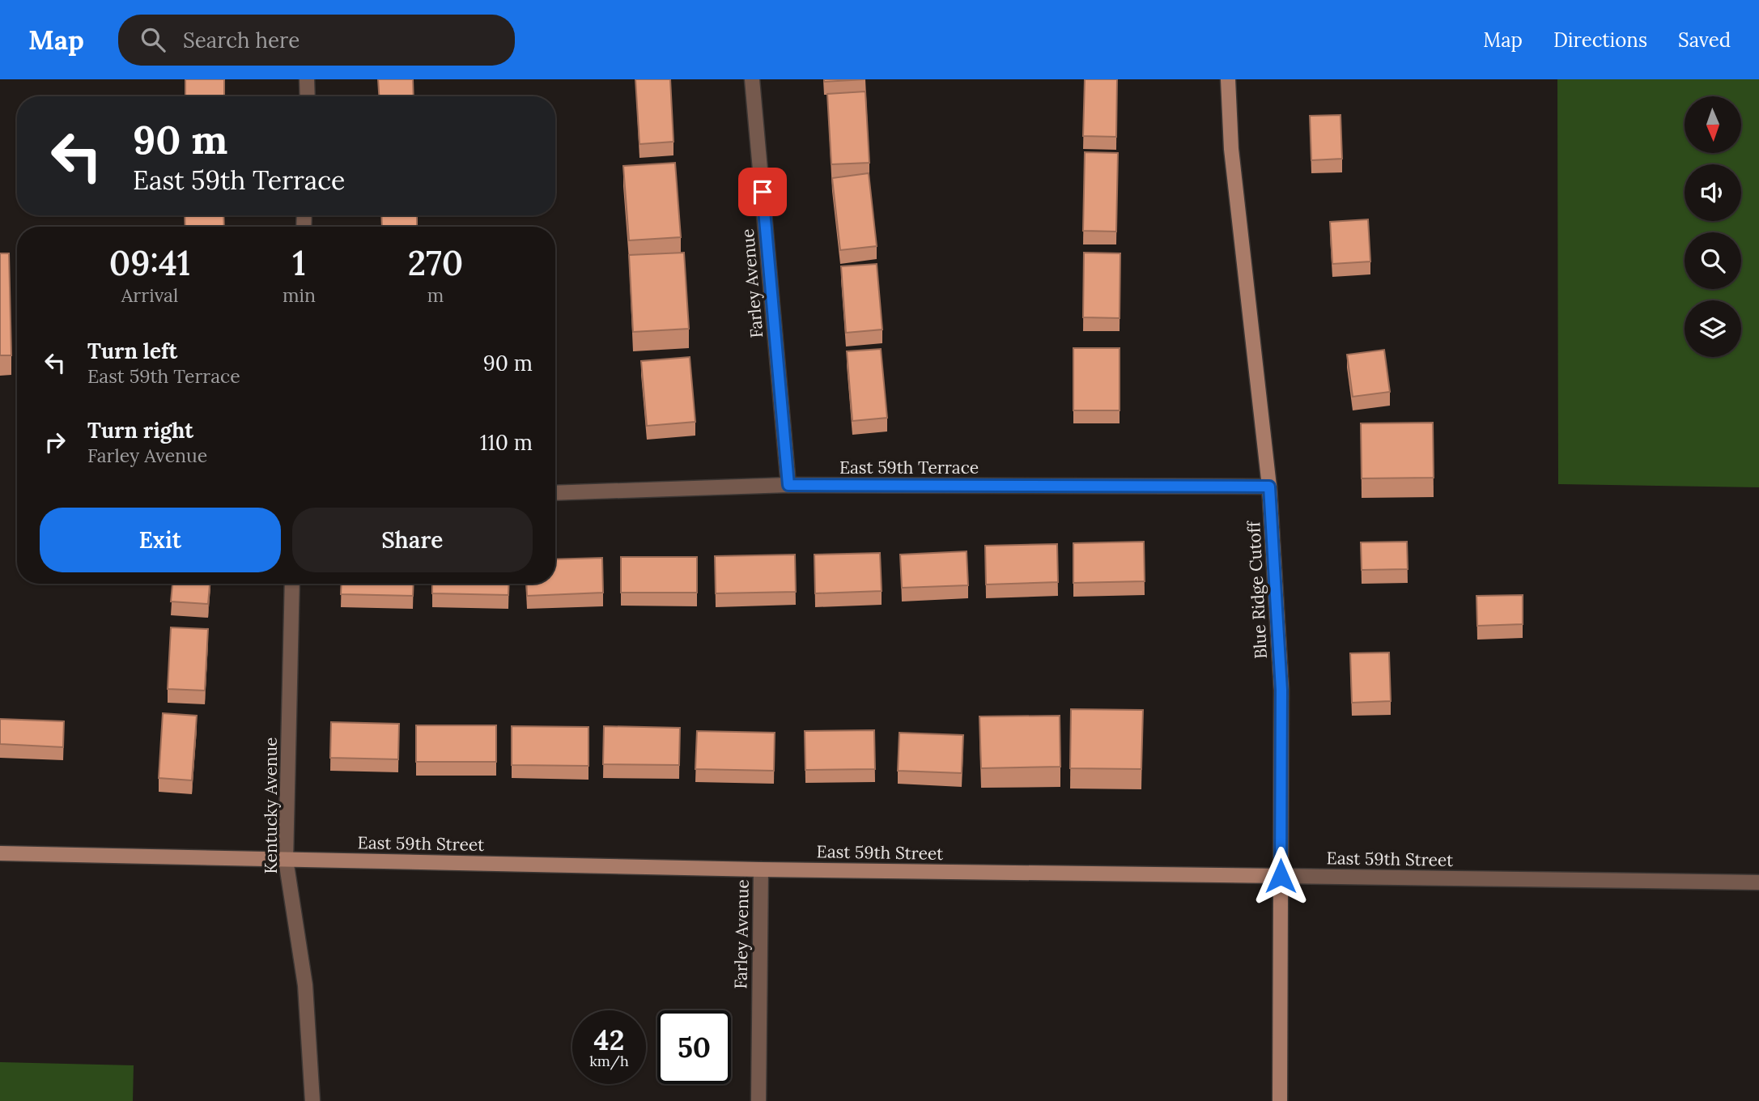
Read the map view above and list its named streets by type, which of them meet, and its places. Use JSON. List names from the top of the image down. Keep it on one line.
{"streets":{"street":["Farley Avenue","East 59th Terrace","Blue Ridge Cutoff","Kentucky Avenue","East 59th Street"]},"crossings":[["Farley Avenue","East 59th Terrace"],["Farley Avenue","East 59th Street"],["East 59th Terrace","Blue Ridge Cutoff"],["Blue Ridge Cutoff","East 59th Street"],["Kentucky Avenue","East 59th Street"]],"north":"bottom","page":{"header":"Map","search":"Search here","nav":["Map","Directions","Saved"],"turn":["90 m","East 59th Terrace"],"eta":["09:41","Arrival","1","min","270","m"],"list":[{"name":"Turn left","note":"East 59th Terrace","value":"90 m"},{"name":"Turn right","note":"Farley Avenue","value":"110 m"}],"buttons":["Exit","Share"],"speed":"42 km/h","limit":"50"}}
